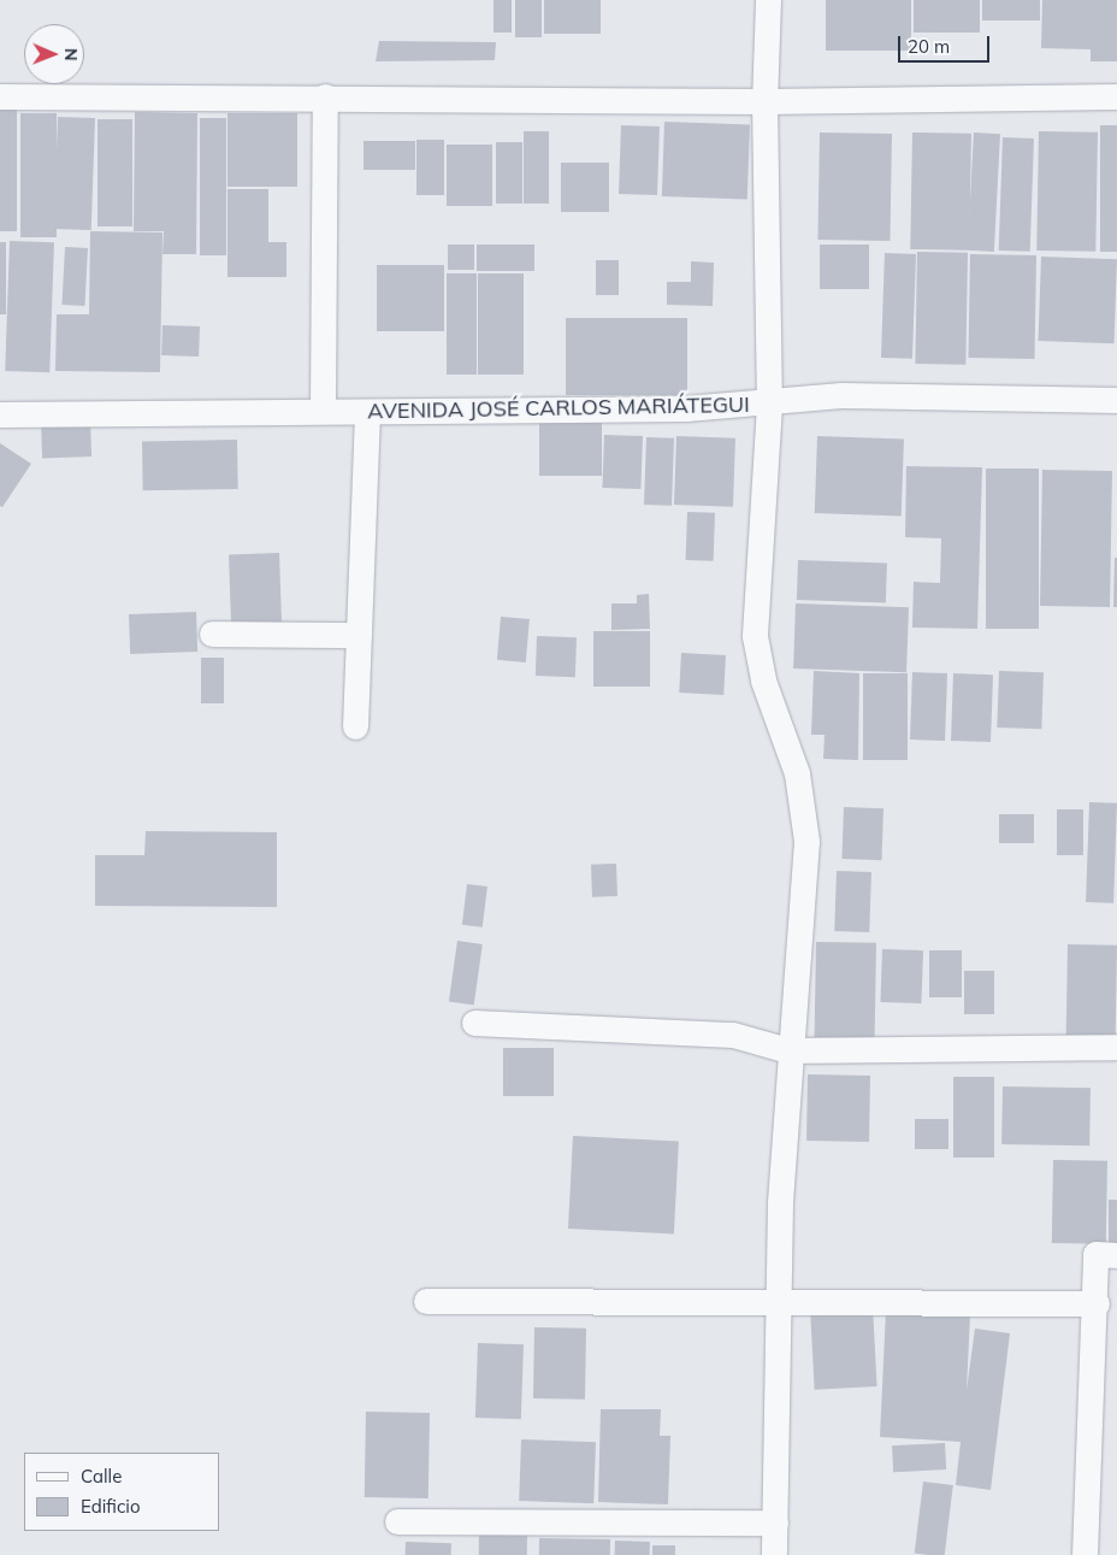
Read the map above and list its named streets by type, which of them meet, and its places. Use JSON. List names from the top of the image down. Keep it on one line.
{"streets":{"street":["AVENIDA JOSÉ CARLOS MARIÁTEGUI"]},"legend":["Calle","Edificio"],"scale_bar":"20 m","north":"right"}
